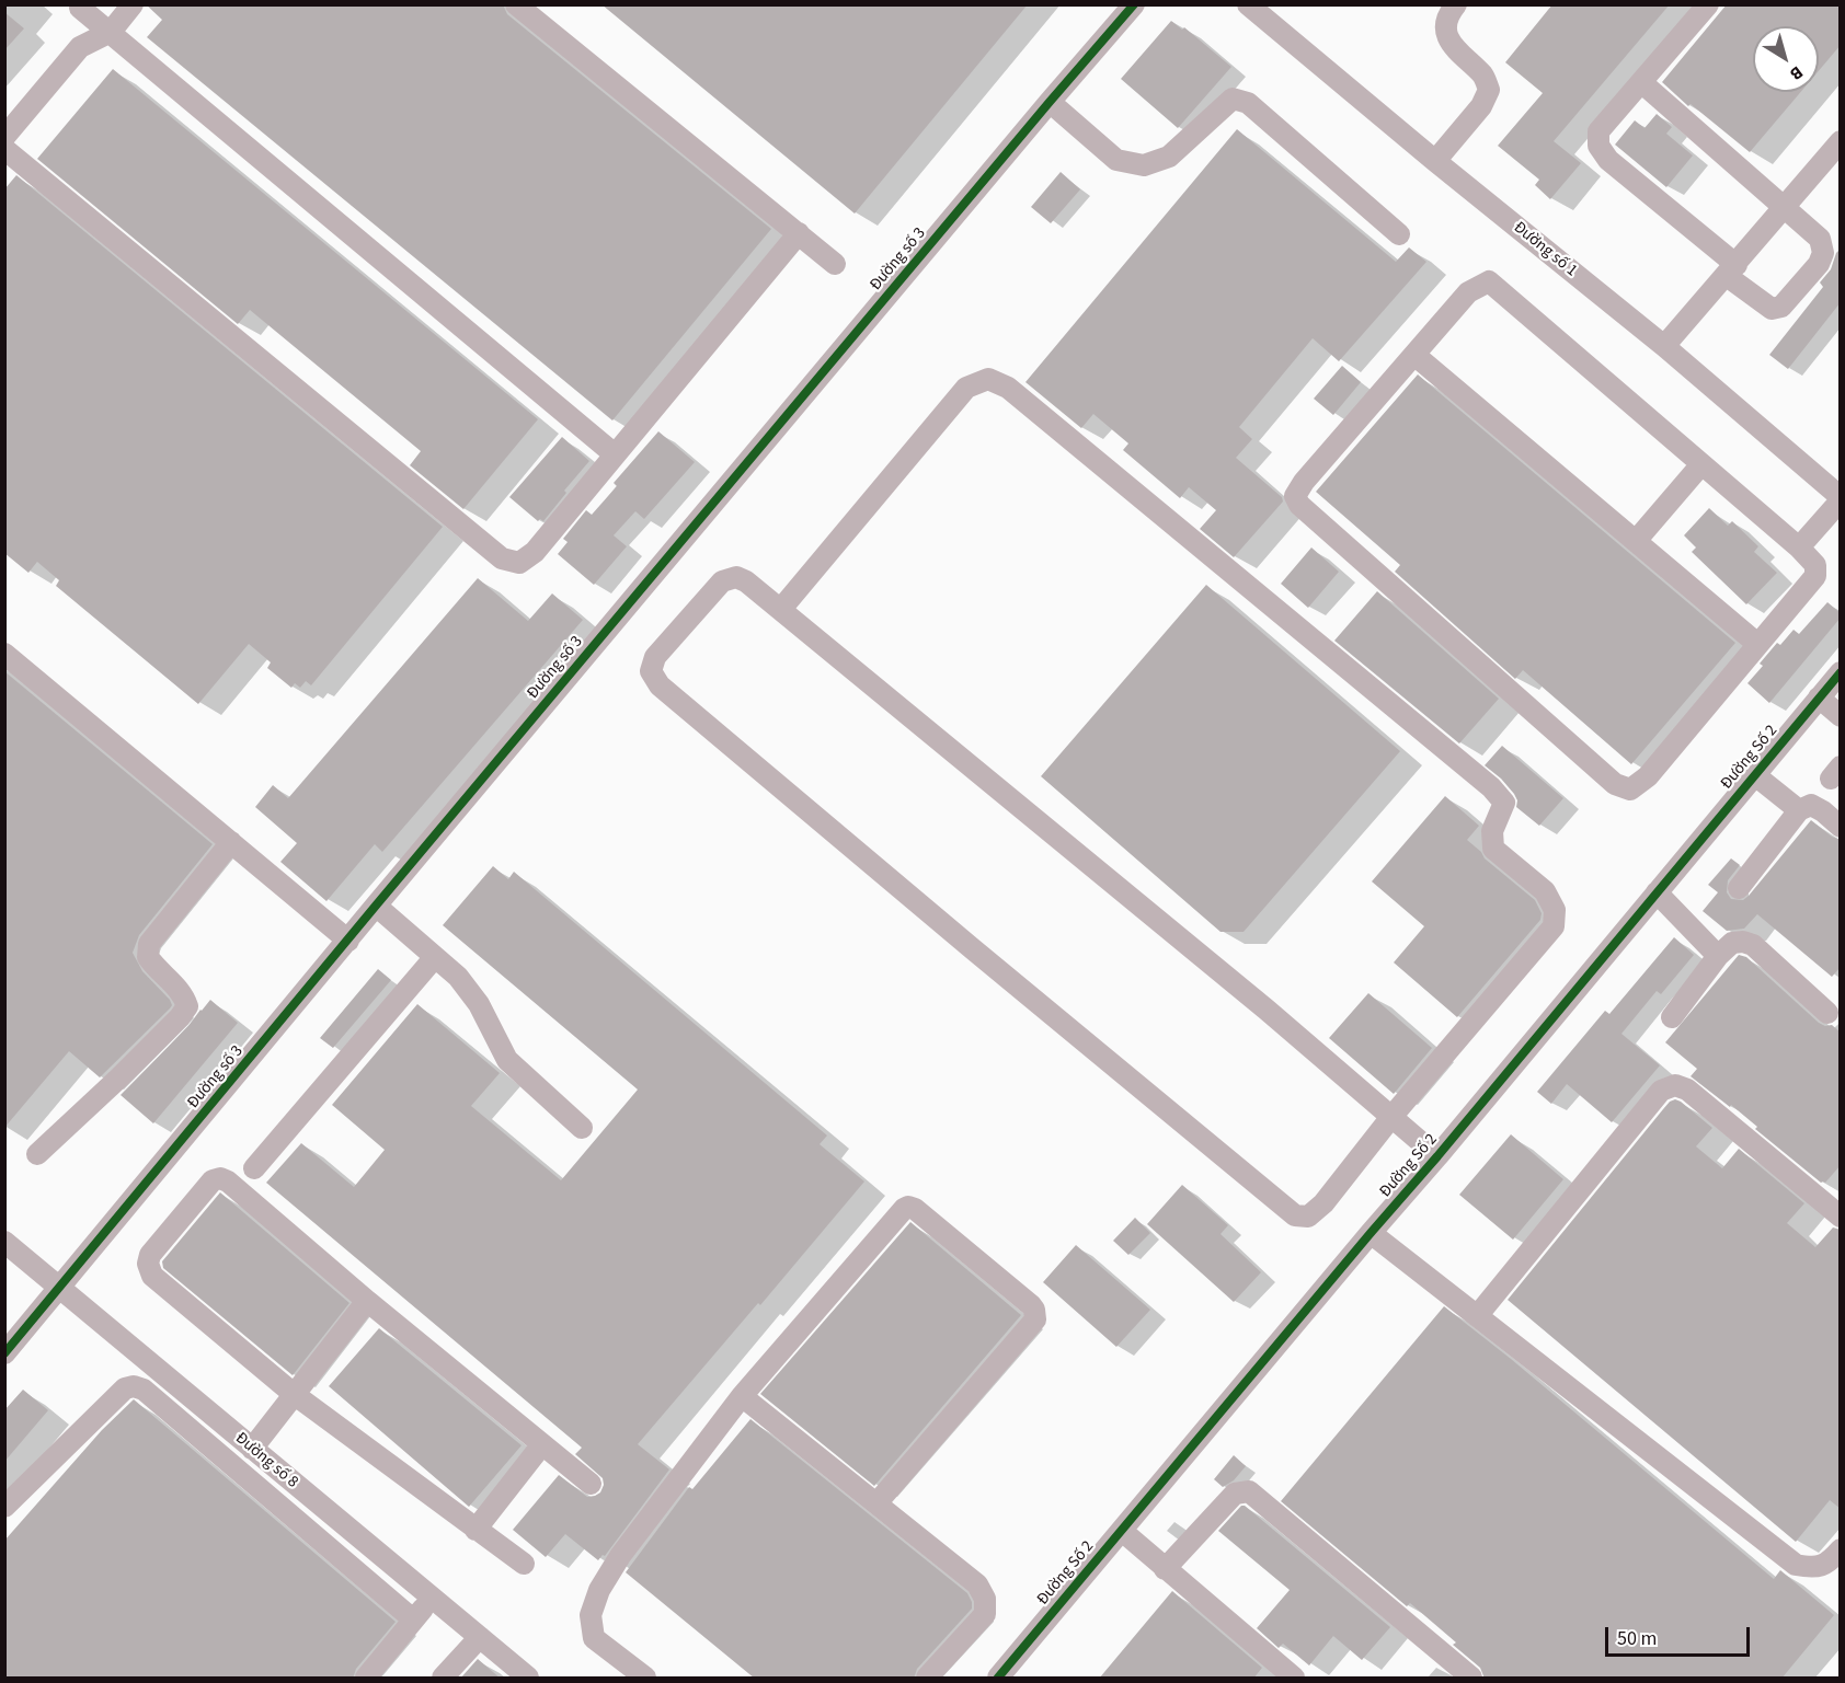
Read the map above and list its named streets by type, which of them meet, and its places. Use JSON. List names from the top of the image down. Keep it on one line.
{"streets":{"street":["Đường số 1","Đường số 3","Đường Số 2","Đường số 8"]},"crossings":[["Đường số 3","Đường số 8"]],"scale_bar":"50 m","north":"bottom right"}
